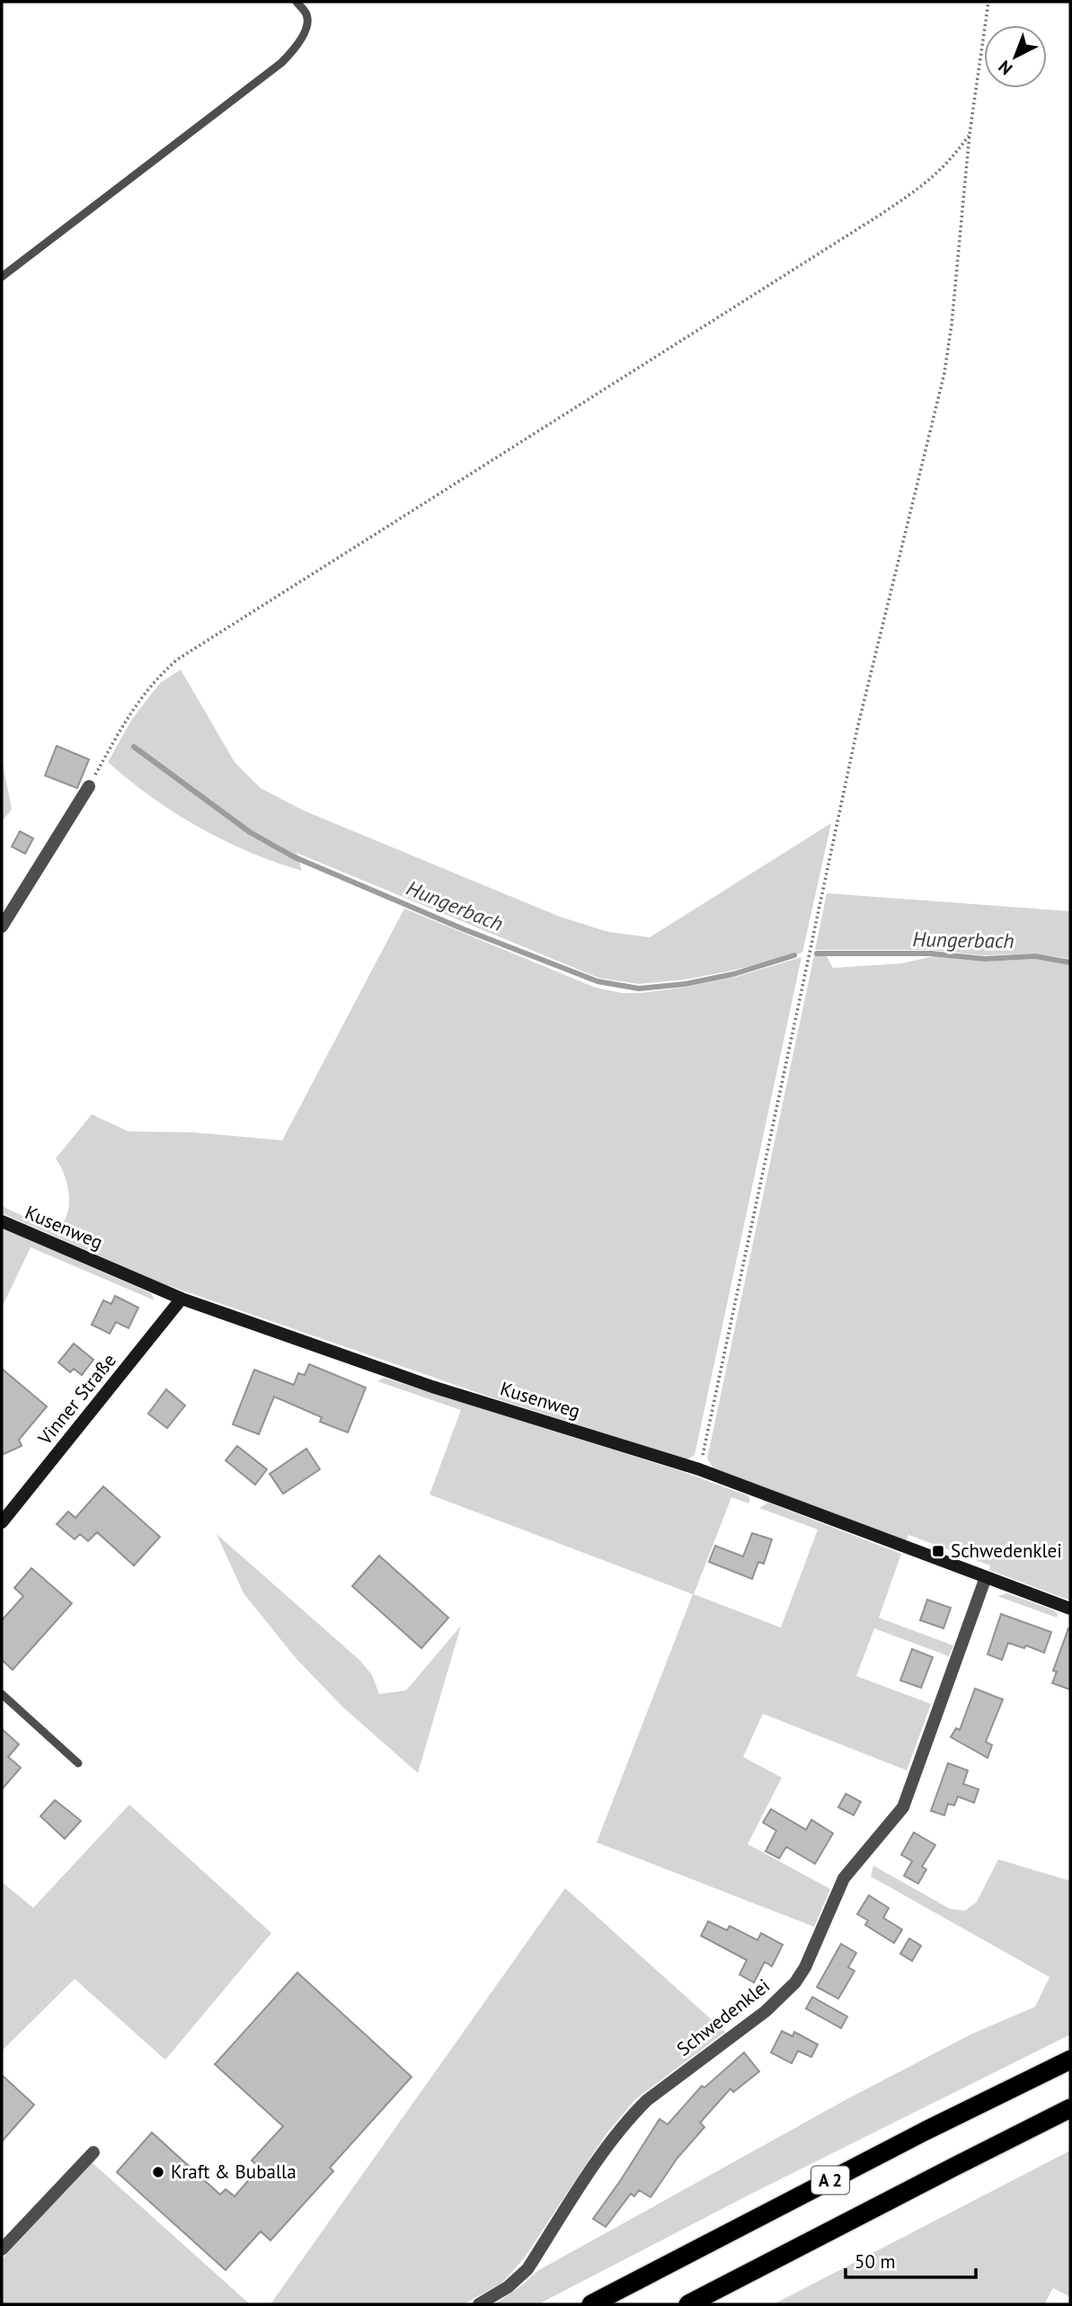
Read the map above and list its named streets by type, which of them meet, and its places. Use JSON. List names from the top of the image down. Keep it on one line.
{"streets":{"highway":["A 2"],"street":["Kusenweg","Vinner Straße","Schwedenklei"]},"crossings":[["Kusenweg","Vinner Straße"],["Kusenweg","Schwedenklei"]],"water":["Hungerbach"],"places":{"transit":["Schwedenklei"],"other":["Kraft & Buballa"]},"scale_bar":"50 m","north":"bottom left"}
